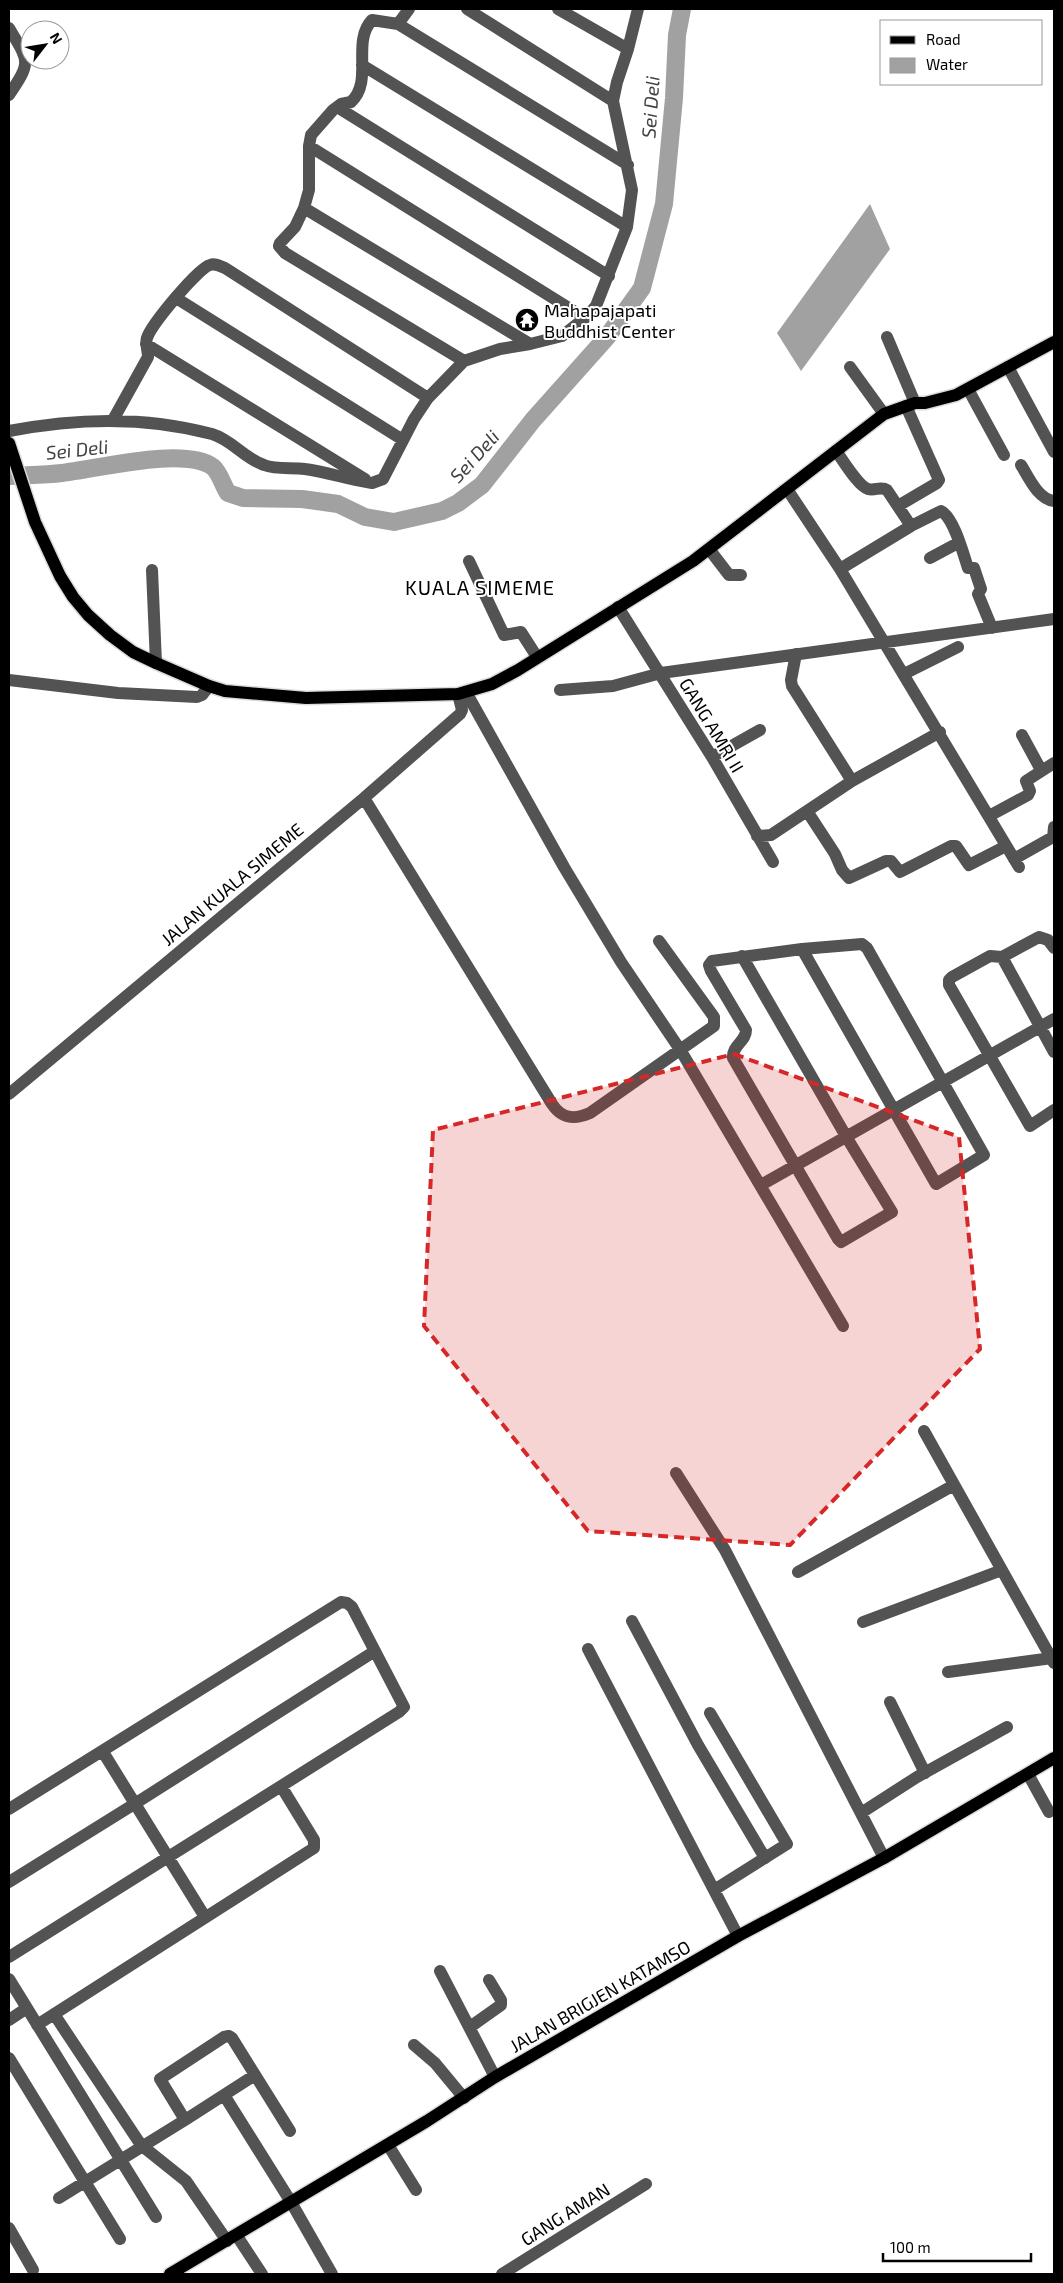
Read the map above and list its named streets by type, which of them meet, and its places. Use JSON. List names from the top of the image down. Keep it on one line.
{"streets":{"main road":["JALAN BRIGJEN KATAMSO"],"street":["GANG AMRI II","JALAN KUALA SIMEME","GANG AMAN"]},"districts":["KUALA SIMEME"],"water":["Sei Deli"],"places":{"temple":["Mahapajapati Buddhist Center"]},"legend":["Road","Water"],"scale_bar":"100 m","north":"top right"}
